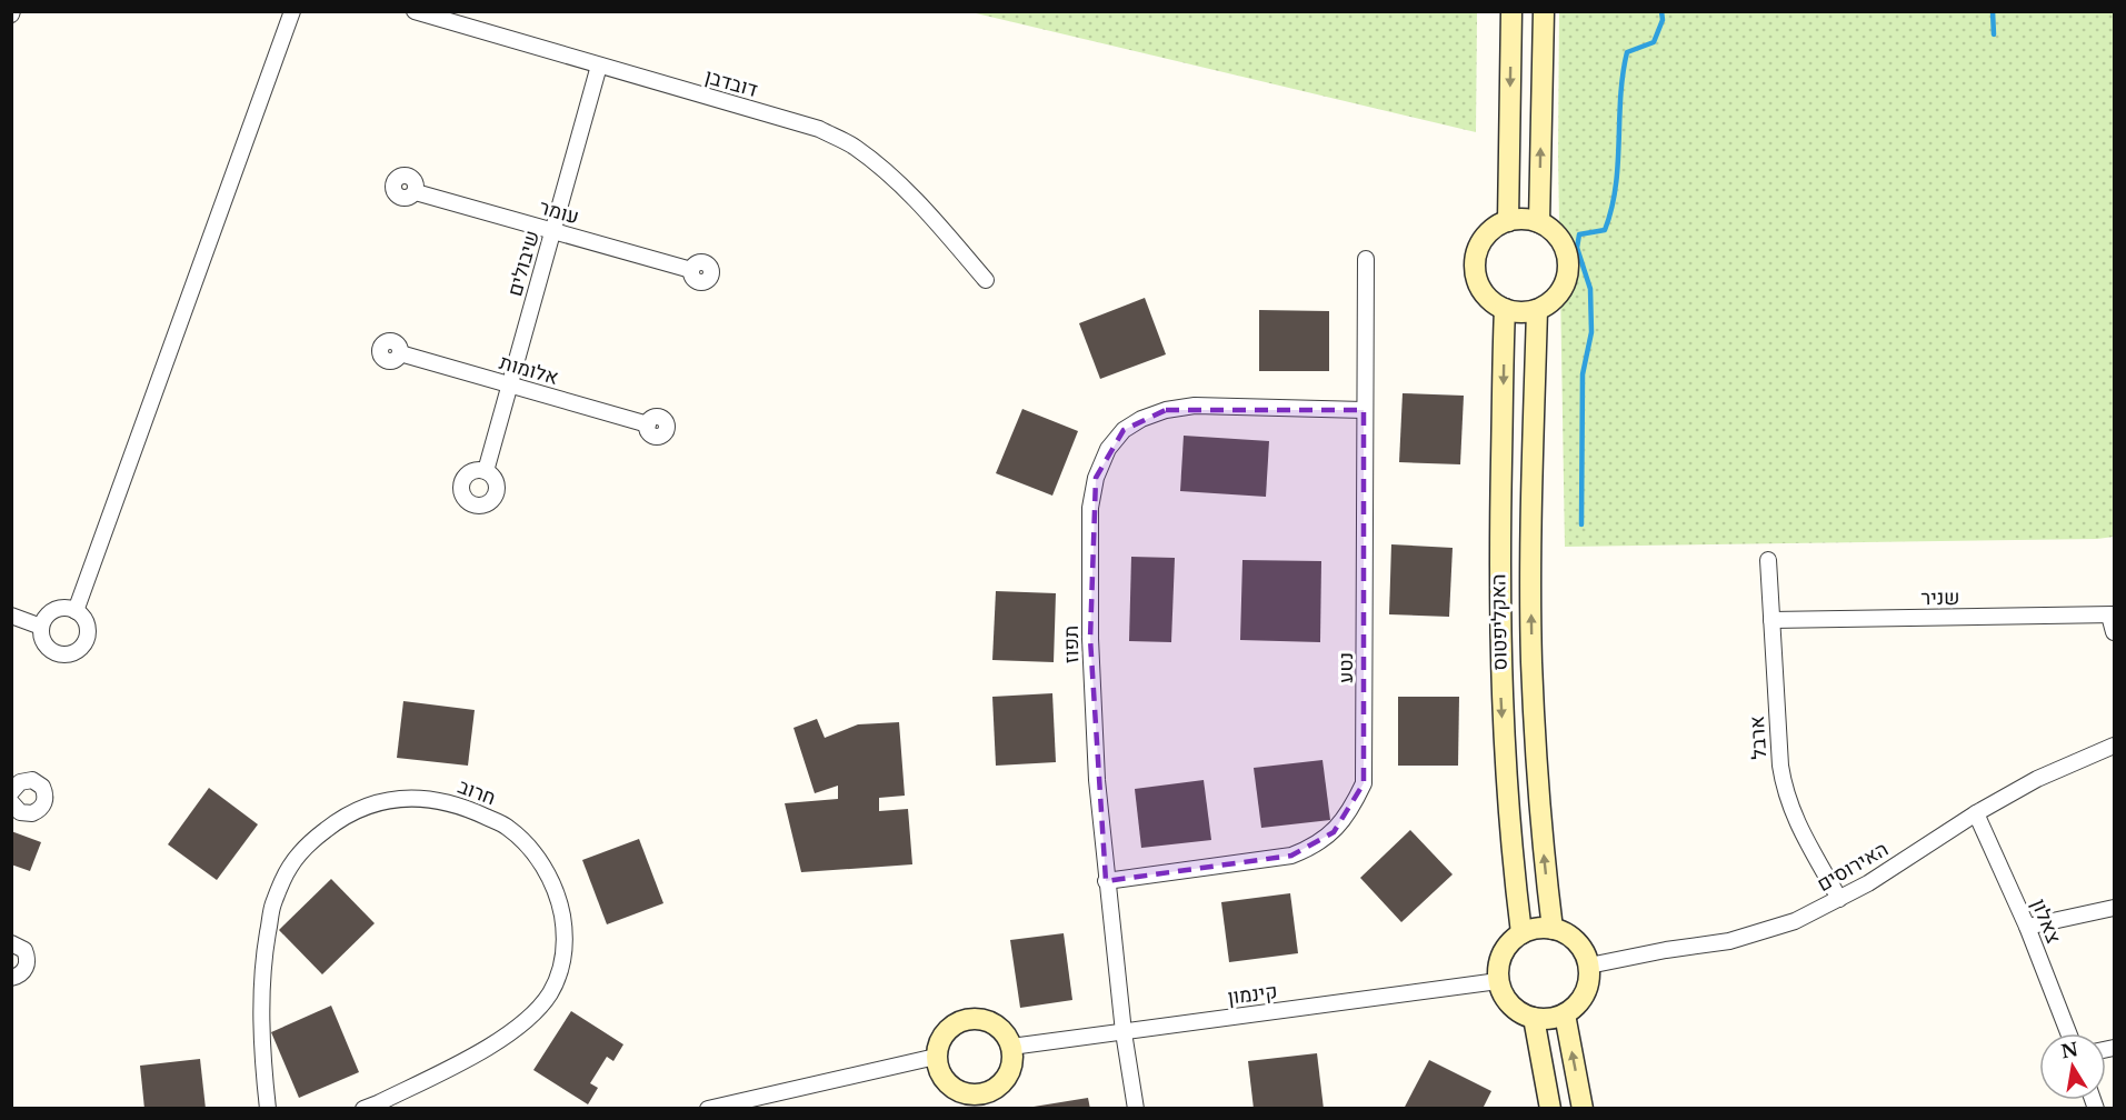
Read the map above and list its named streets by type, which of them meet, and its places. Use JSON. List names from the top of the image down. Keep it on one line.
{"streets":{"main road":["האקליפטוס"],"street":["דובדבן","עומר","שיבולים","אלומות","שניר","תפוז","נטע","ארבל","חרוב","האירוסים","צאלון","קינמון"]},"crossings":[["דובדבן","שיבולים"],["עומר","שיבולים"],["שיבולים","אלומות"],["שניר","ארבל"],["האקליפטוס","האירוסים"],["האקליפטוס","קינמון"],["תפוז","נטע"],["תפוז","קינמון"],["ארבל","האירוסים"],["האירוסים","צאלון"],["האירוסים","קינמון"]],"north":"top"}
